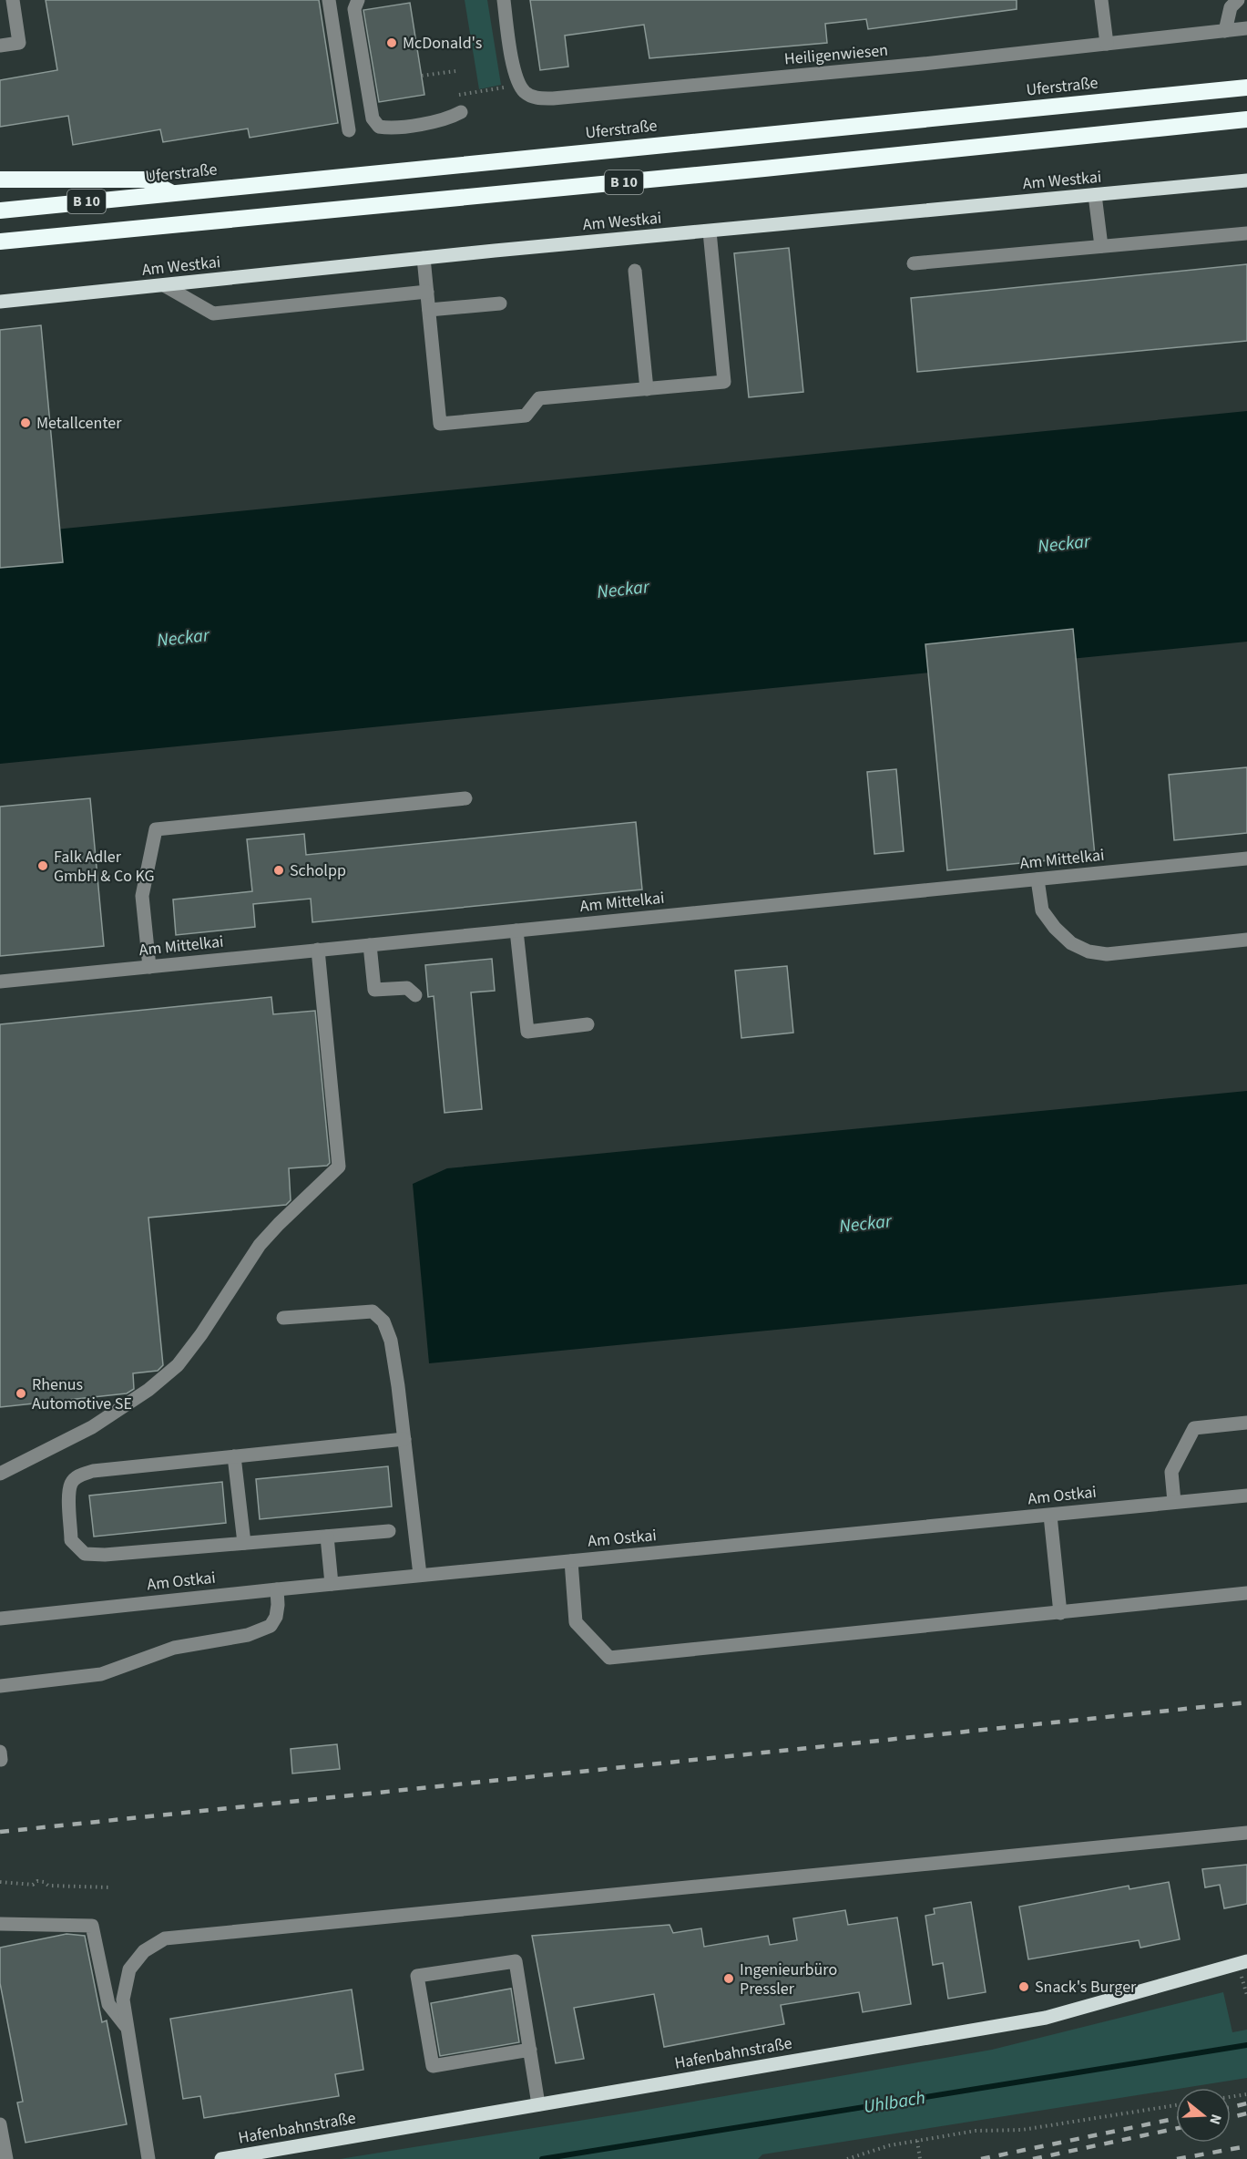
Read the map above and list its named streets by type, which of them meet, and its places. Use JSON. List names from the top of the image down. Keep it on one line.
{"streets":{"highway":["Uferstraße","B 10"],"main road":["Am Westkai","Hafenbahnstraße"],"street":["Heiligenwiesen","Am Mittelkai","Am Ostkai"]},"crossings":[["Uferstraße","B 10"]],"water":["Neckar","Uhlbach"],"places":["McDonald's","Metallcenter","Falk Adler GmbH & Co KG","Scholpp","Rhenus Automotive SE","Ingenieurbüro Pressler","Snack's Burger"],"north":"right"}
